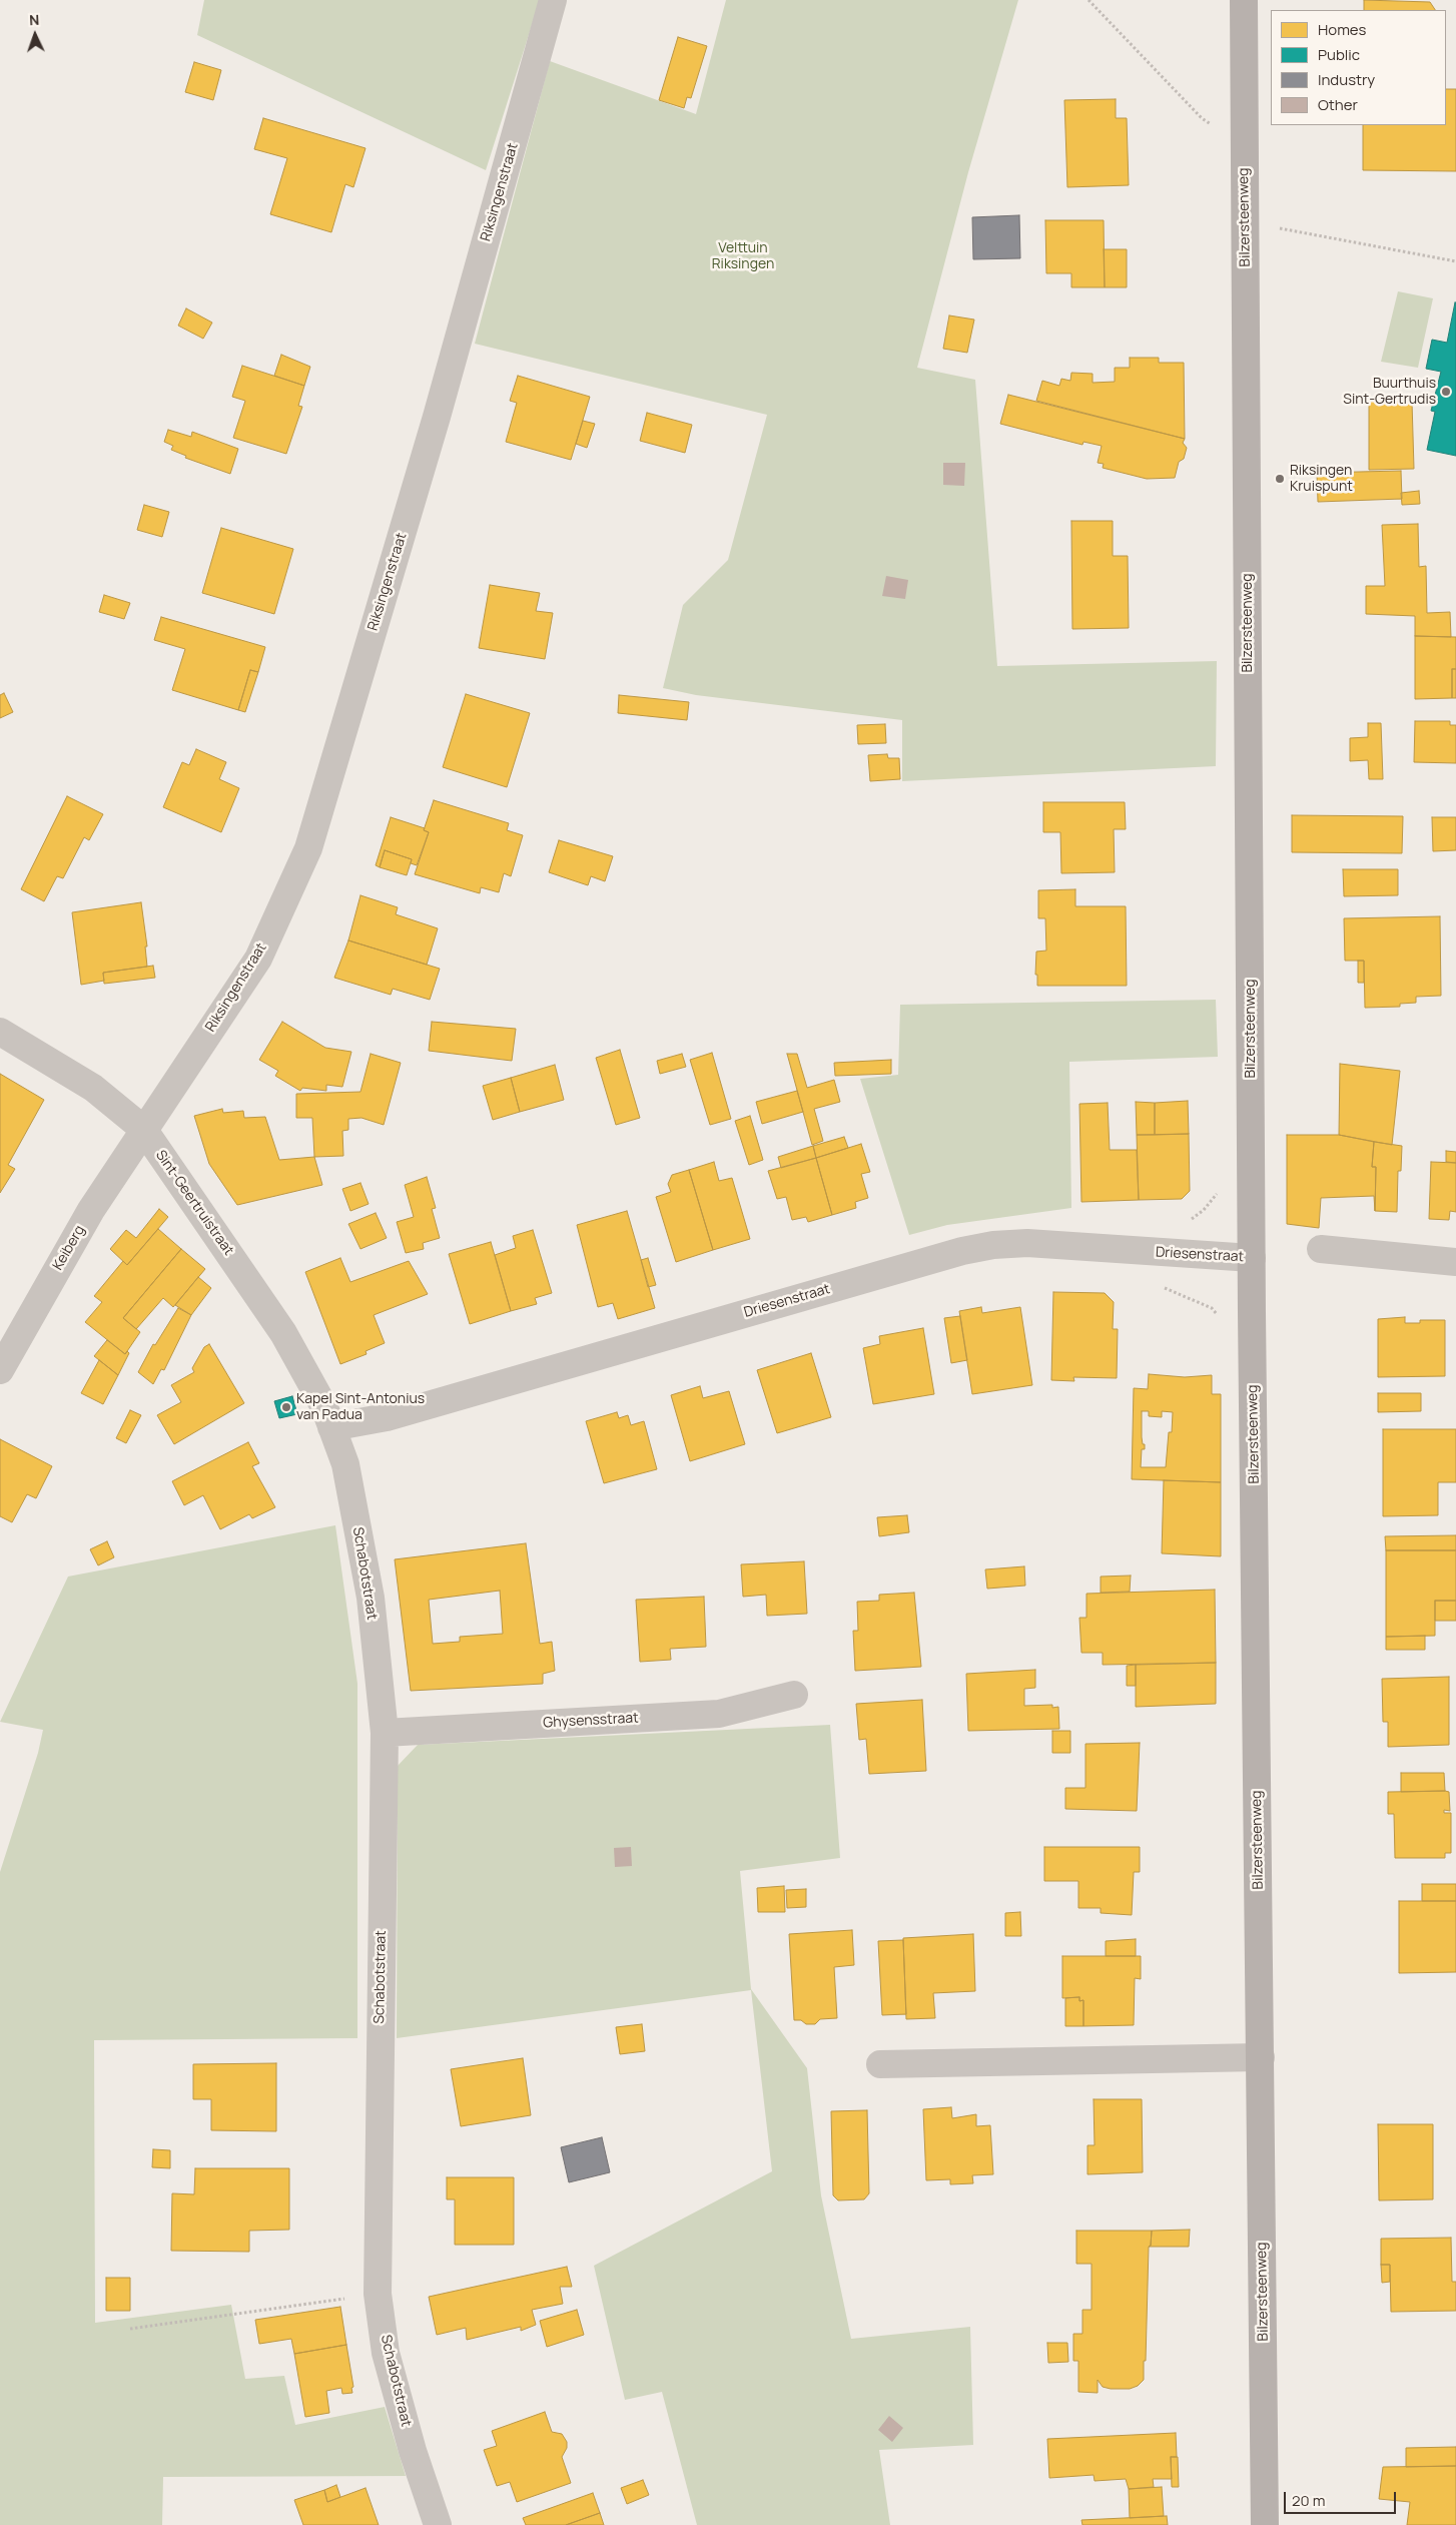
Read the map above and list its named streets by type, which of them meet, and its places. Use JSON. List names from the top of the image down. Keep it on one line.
{"streets":{"main road":["Bilzersteenweg"],"street":["Riksingenstraat","Sint-Geertruistraat","Keiberg","Driesenstraat","Schabotstraat","Ghysensstraat"]},"crossings":[["Riksingenstraat","Sint-Geertruistraat"],["Riksingenstraat","Keiberg"],["Bilzersteenweg","Driesenstraat"],["Sint-Geertruistraat","Keiberg"],["Sint-Geertruistraat","Driesenstraat"],["Sint-Geertruistraat","Schabotstraat"],["Driesenstraat","Schabotstraat"],["Schabotstraat","Ghysensstraat"]],"parks":["Velttuin Riksingen"],"places":["Buurthuis Sint-Gertrudis","Riksingen Kruispunt","Kapel Sint-Antonius van Padua"],"legend":["Homes","Public","Industry","Other"],"scale_bar":"20 m","north":"top"}
